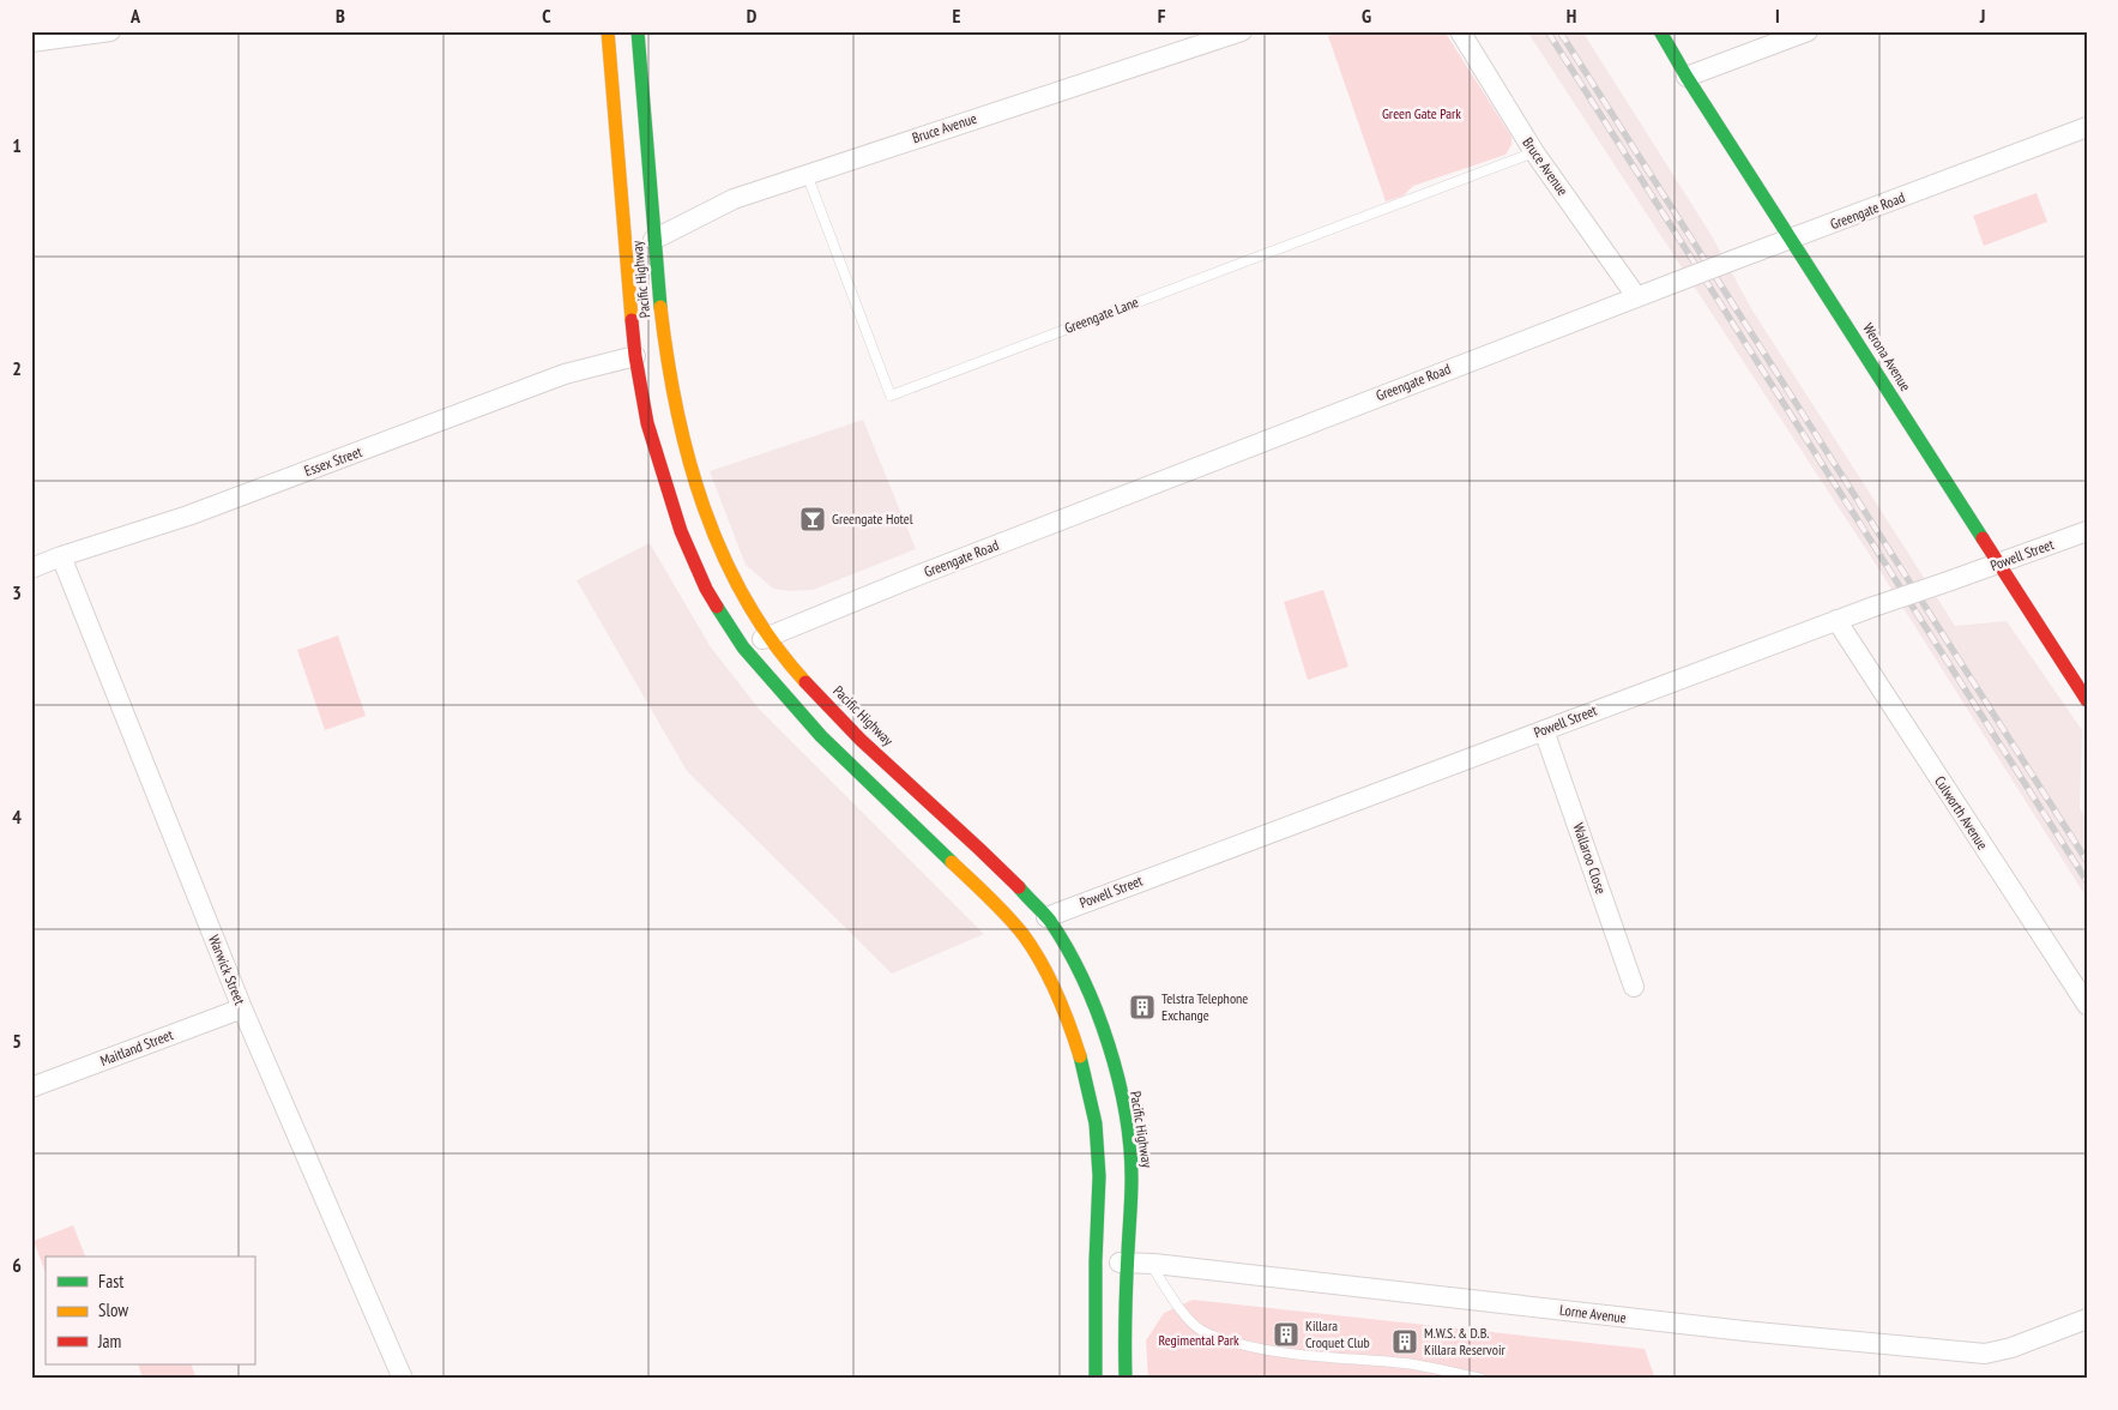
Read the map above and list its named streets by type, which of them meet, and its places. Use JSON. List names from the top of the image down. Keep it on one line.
{"streets":{"main road":["Pacific Highway","Werona Avenue"],"street":["Bruce Avenue","Greengate Road","Essex Street","Powell Street","Culworth Avenue","Wallaroo Close","Warwick Street","Maitland Street","Lorne Avenue"],"lane":["Greengate Lane"]},"crossings":[["Bruce Avenue","Greengate Road"],["Bruce Avenue","Pacific Highway"],["Bruce Avenue","Greengate Lane"],["Greengate Road","Pacific Highway"],["Greengate Road","Werona Avenue"],["Pacific Highway","Essex Street"],["Pacific Highway","Powell Street"],["Pacific Highway","Lorne Avenue"],["Werona Avenue","Powell Street"],["Essex Street","Warwick Street"],["Powell Street","Culworth Avenue"],["Powell Street","Wallaroo Close"],["Warwick Street","Maitland Street"]],"parks":["Green Gate Park","Regimental Park"],"places":{"bar":["Greengate Hotel"],"building":["Telstra Telephone Exchange","Killara Croquet Club","M.W.S. & D.B. Killara Reservoir"]},"legend":["Fast","Slow","Jam"],"grid":{"columns":["A","B","C","D","E","F","G","H","I","J"],"rows":["1","2","3","4","5","6"]}}
